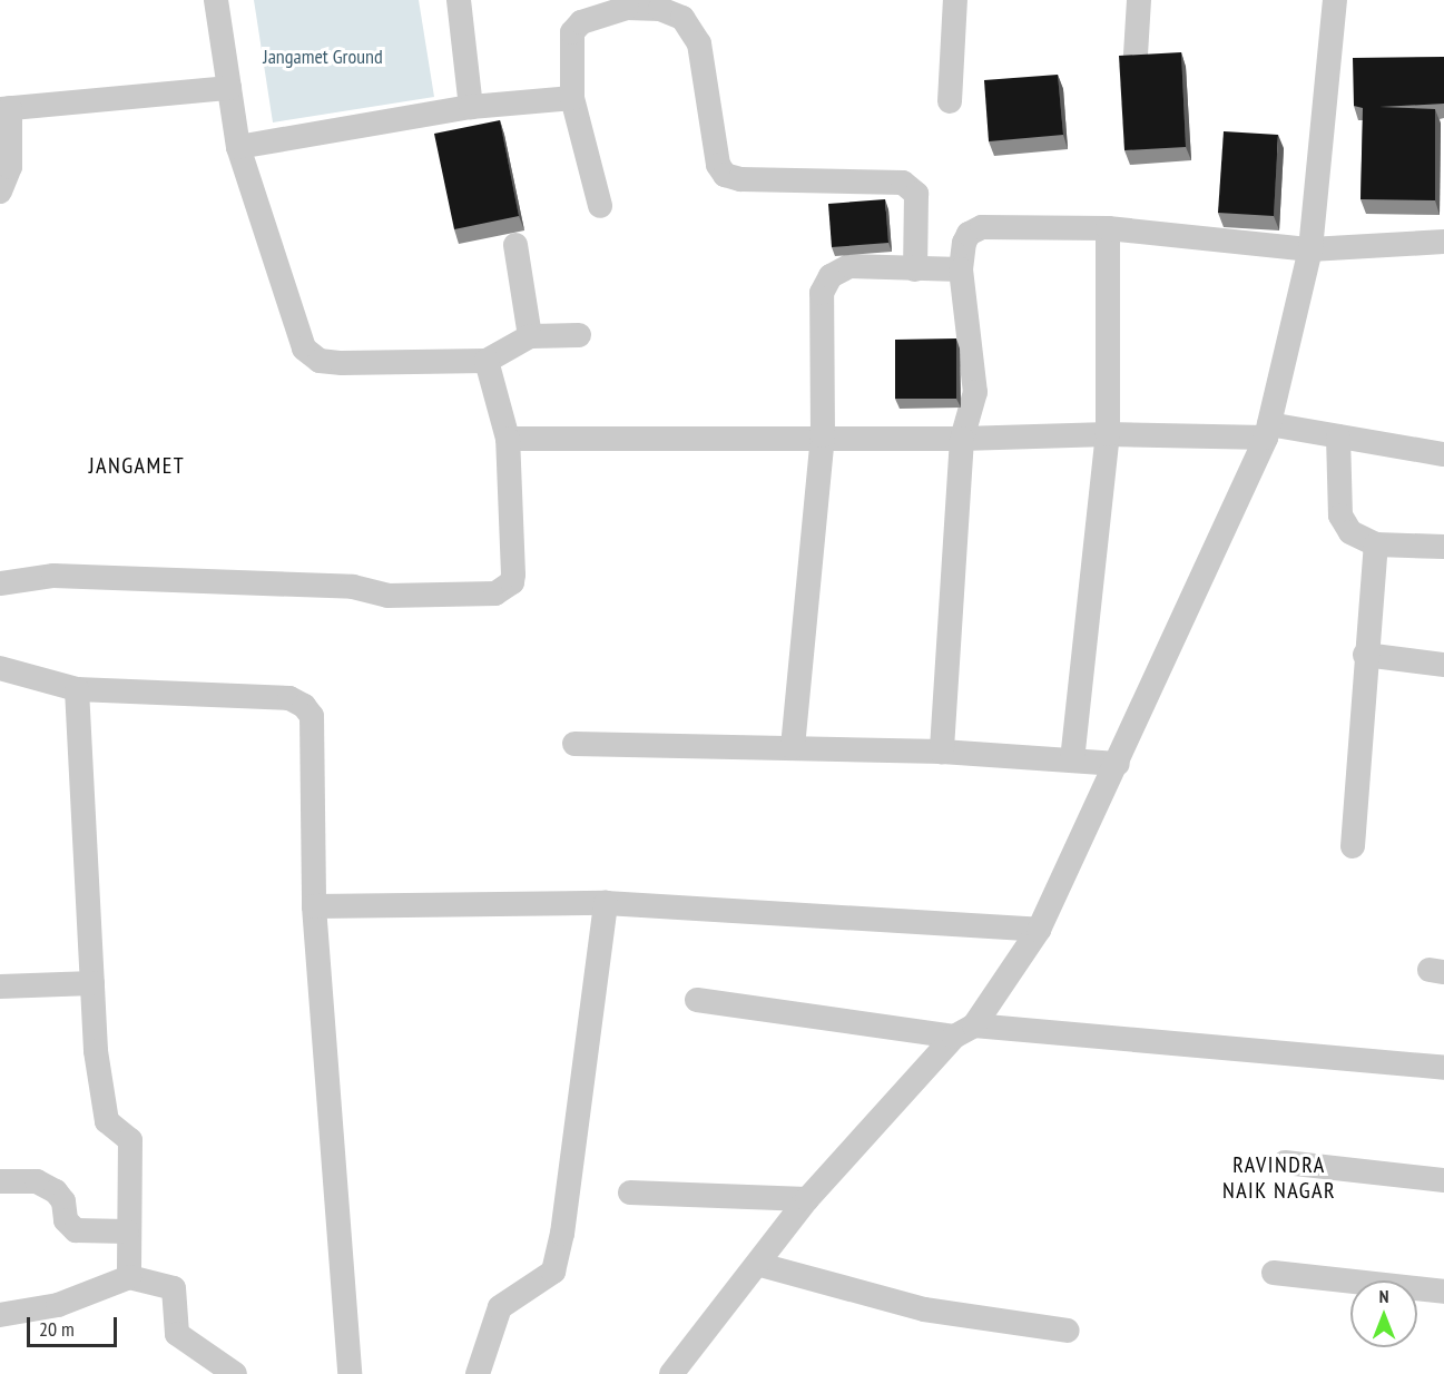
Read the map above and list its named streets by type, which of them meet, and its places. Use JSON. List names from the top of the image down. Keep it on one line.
{"districts":["JANGAMET","RAVINDRA NAIK NAGAR"],"parks":["Jangamet Ground"],"scale_bar":"20 m","north":"top"}
